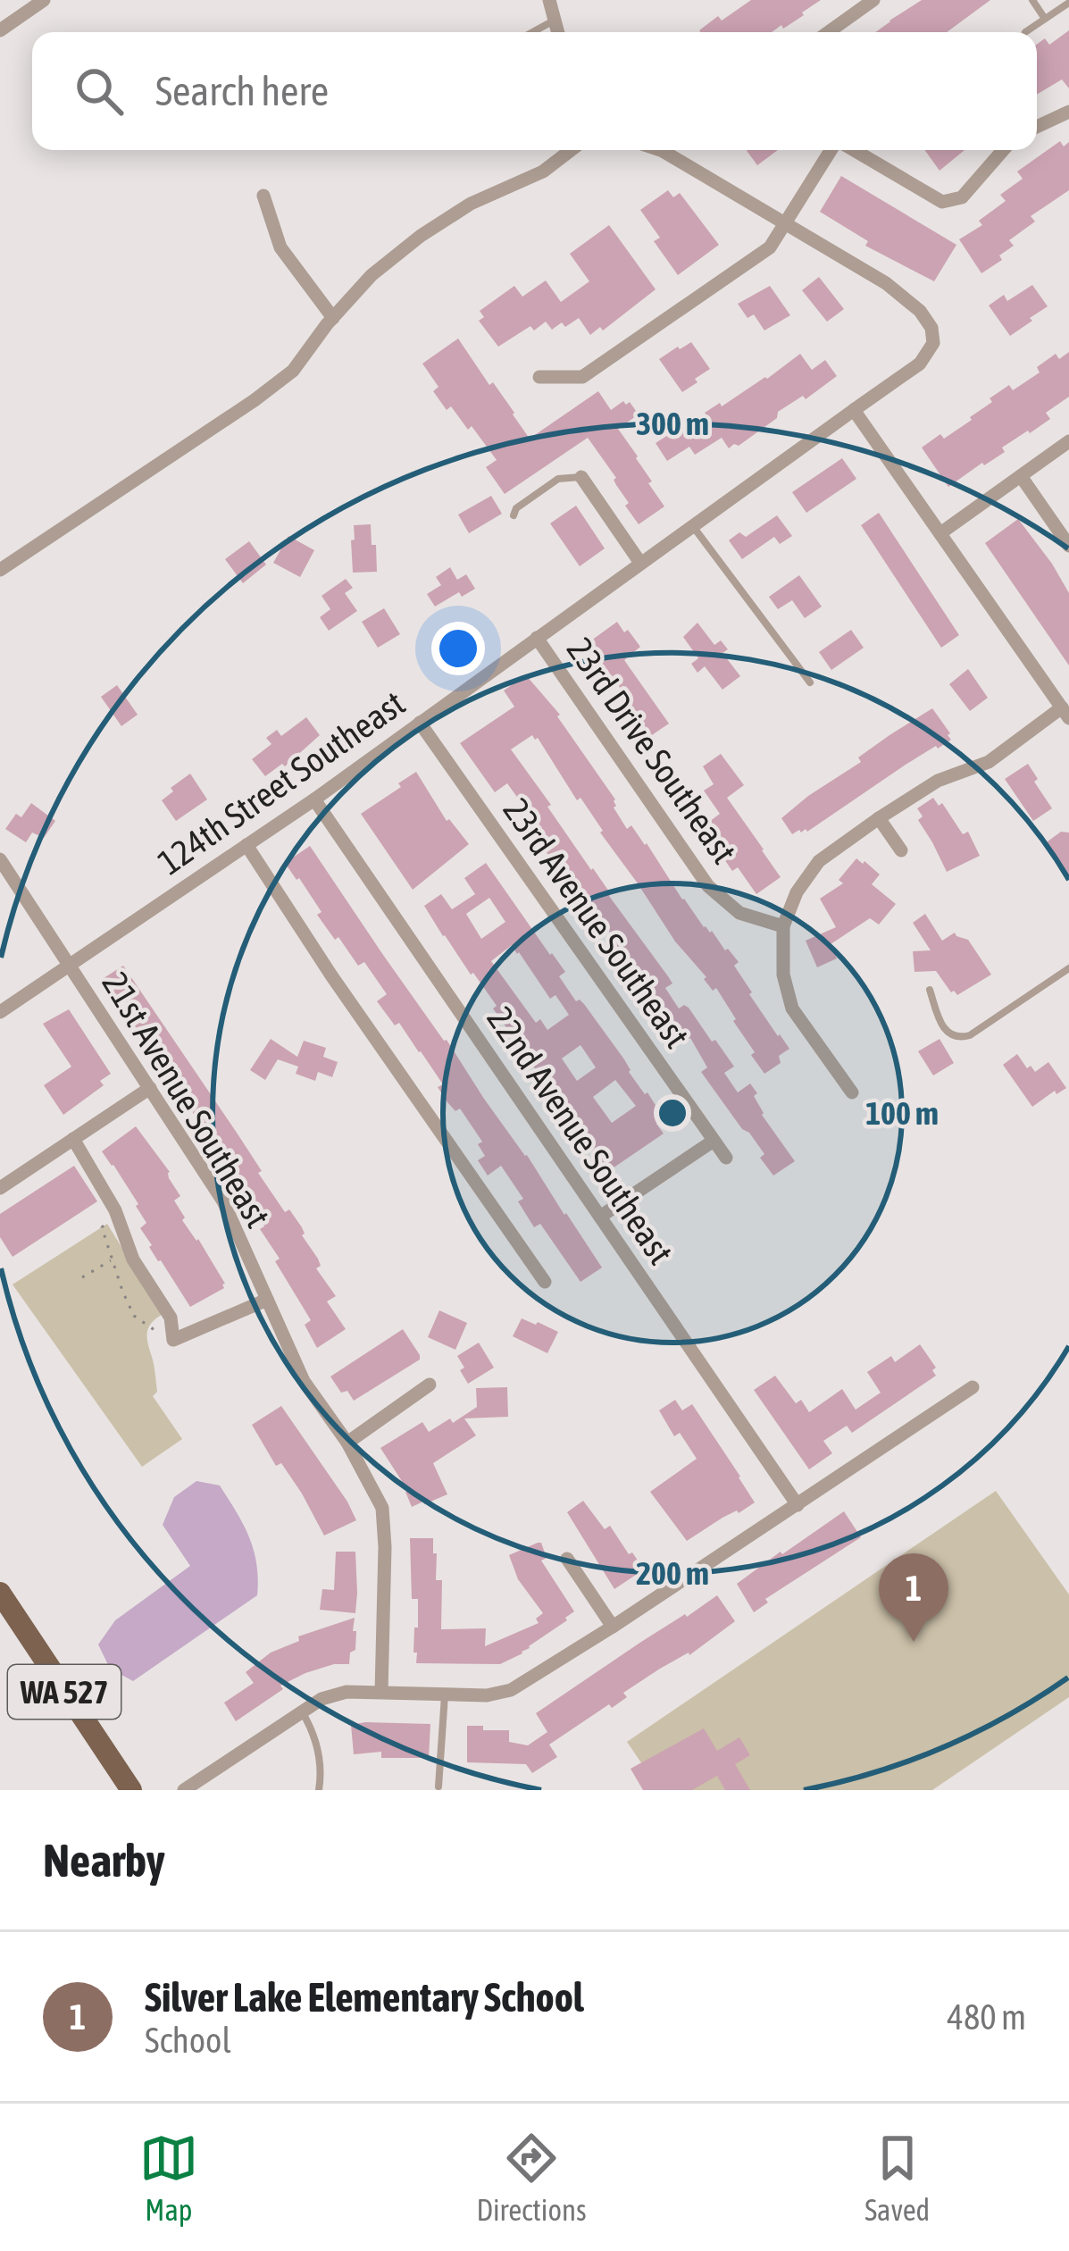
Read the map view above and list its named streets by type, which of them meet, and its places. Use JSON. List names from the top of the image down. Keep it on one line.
{"streets":{"main road":["WA 527"],"street":["23rd Drive Southeast","124th Street Southeast","23rd Avenue Southeast","21st Avenue Southeast","22nd Avenue Southeast"]},"crossings":[["23rd Drive Southeast","124th Street Southeast"],["124th Street Southeast","23rd Avenue Southeast"],["124th Street Southeast","21st Avenue Southeast"],["124th Street Southeast","22nd Avenue Southeast"]],"page":{"search":"Search here","pins":"1","heading":"Nearby","list":[{"mark":"1","name":"Silver Lake Elementary School","note":"School","value":"480 m"}],"nav":["Map","Directions","Saved"]},"rings":["300 m","100 m","200 m"]}
